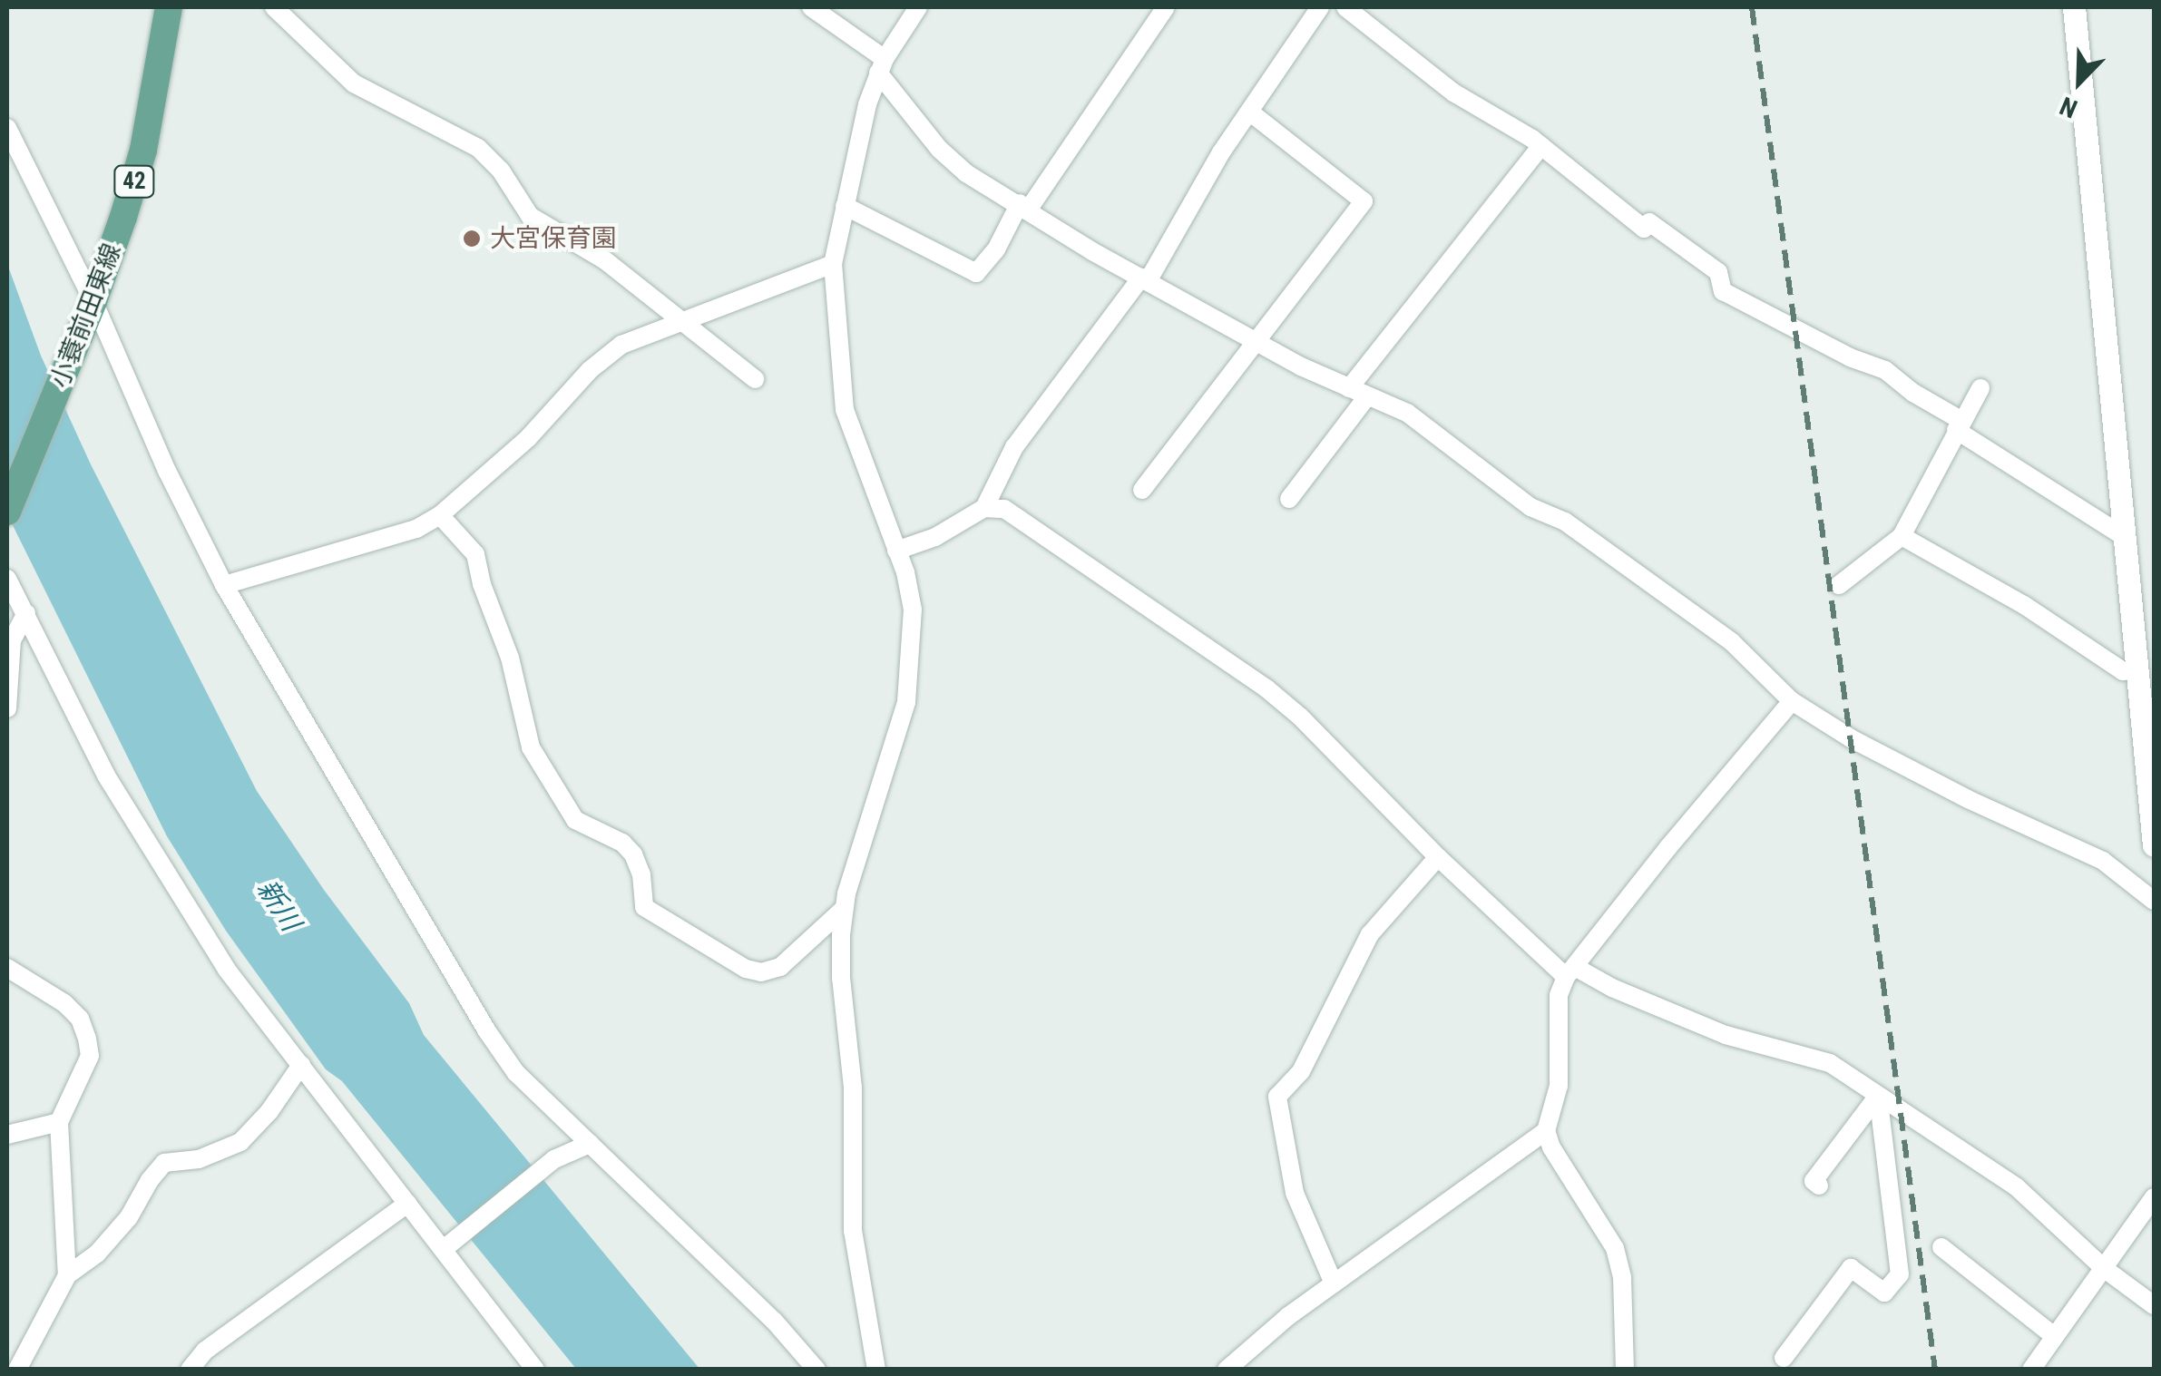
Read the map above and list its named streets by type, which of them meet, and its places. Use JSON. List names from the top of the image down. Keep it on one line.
{"streets":{"main road":["42","小蓑前田東線"]},"water":["新川"],"places":["大宮保育園"],"north":"bottom left"}
